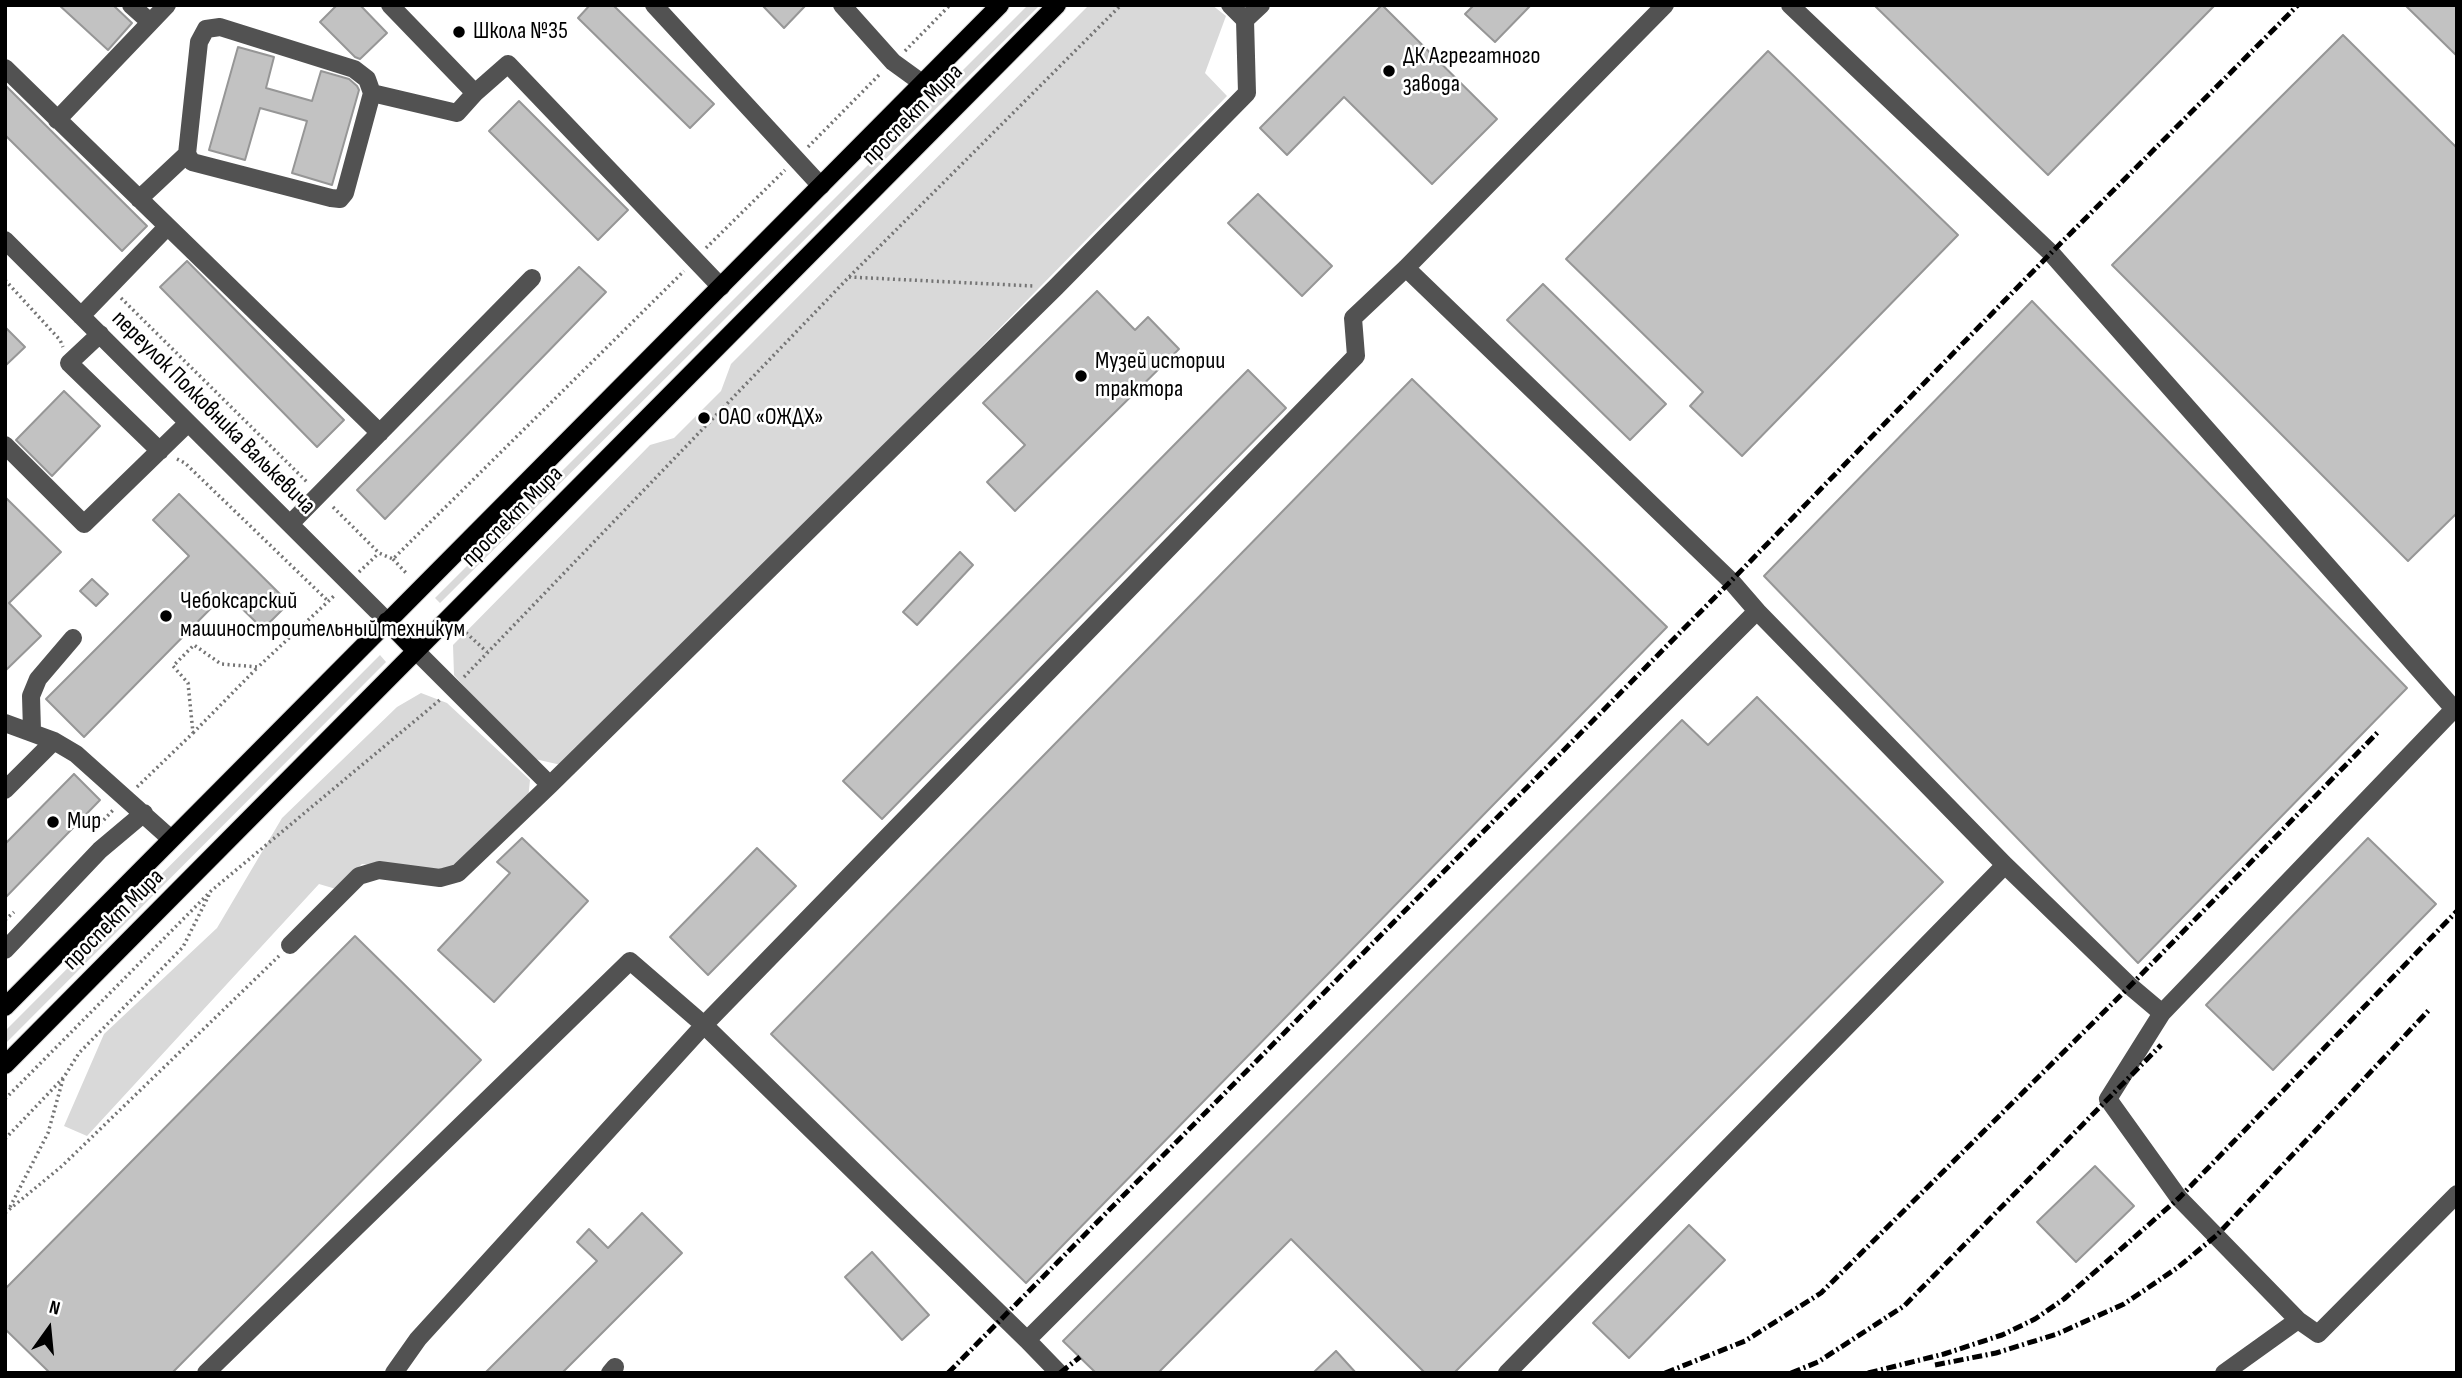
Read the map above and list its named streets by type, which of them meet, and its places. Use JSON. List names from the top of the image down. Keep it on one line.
{"streets":{"main road":["проспект Мира"],"street":["переулок Полковника Валькевича"]},"crossings":[["проспект Мира","переулок Полковника Валькевича"]],"places":["Школа №35","ДК Агрегатного завода","Музей истории трактора","ОАО «ОЖДХ»","Чебоксарский машиностроительный техникум","Мир"],"north":"top"}
